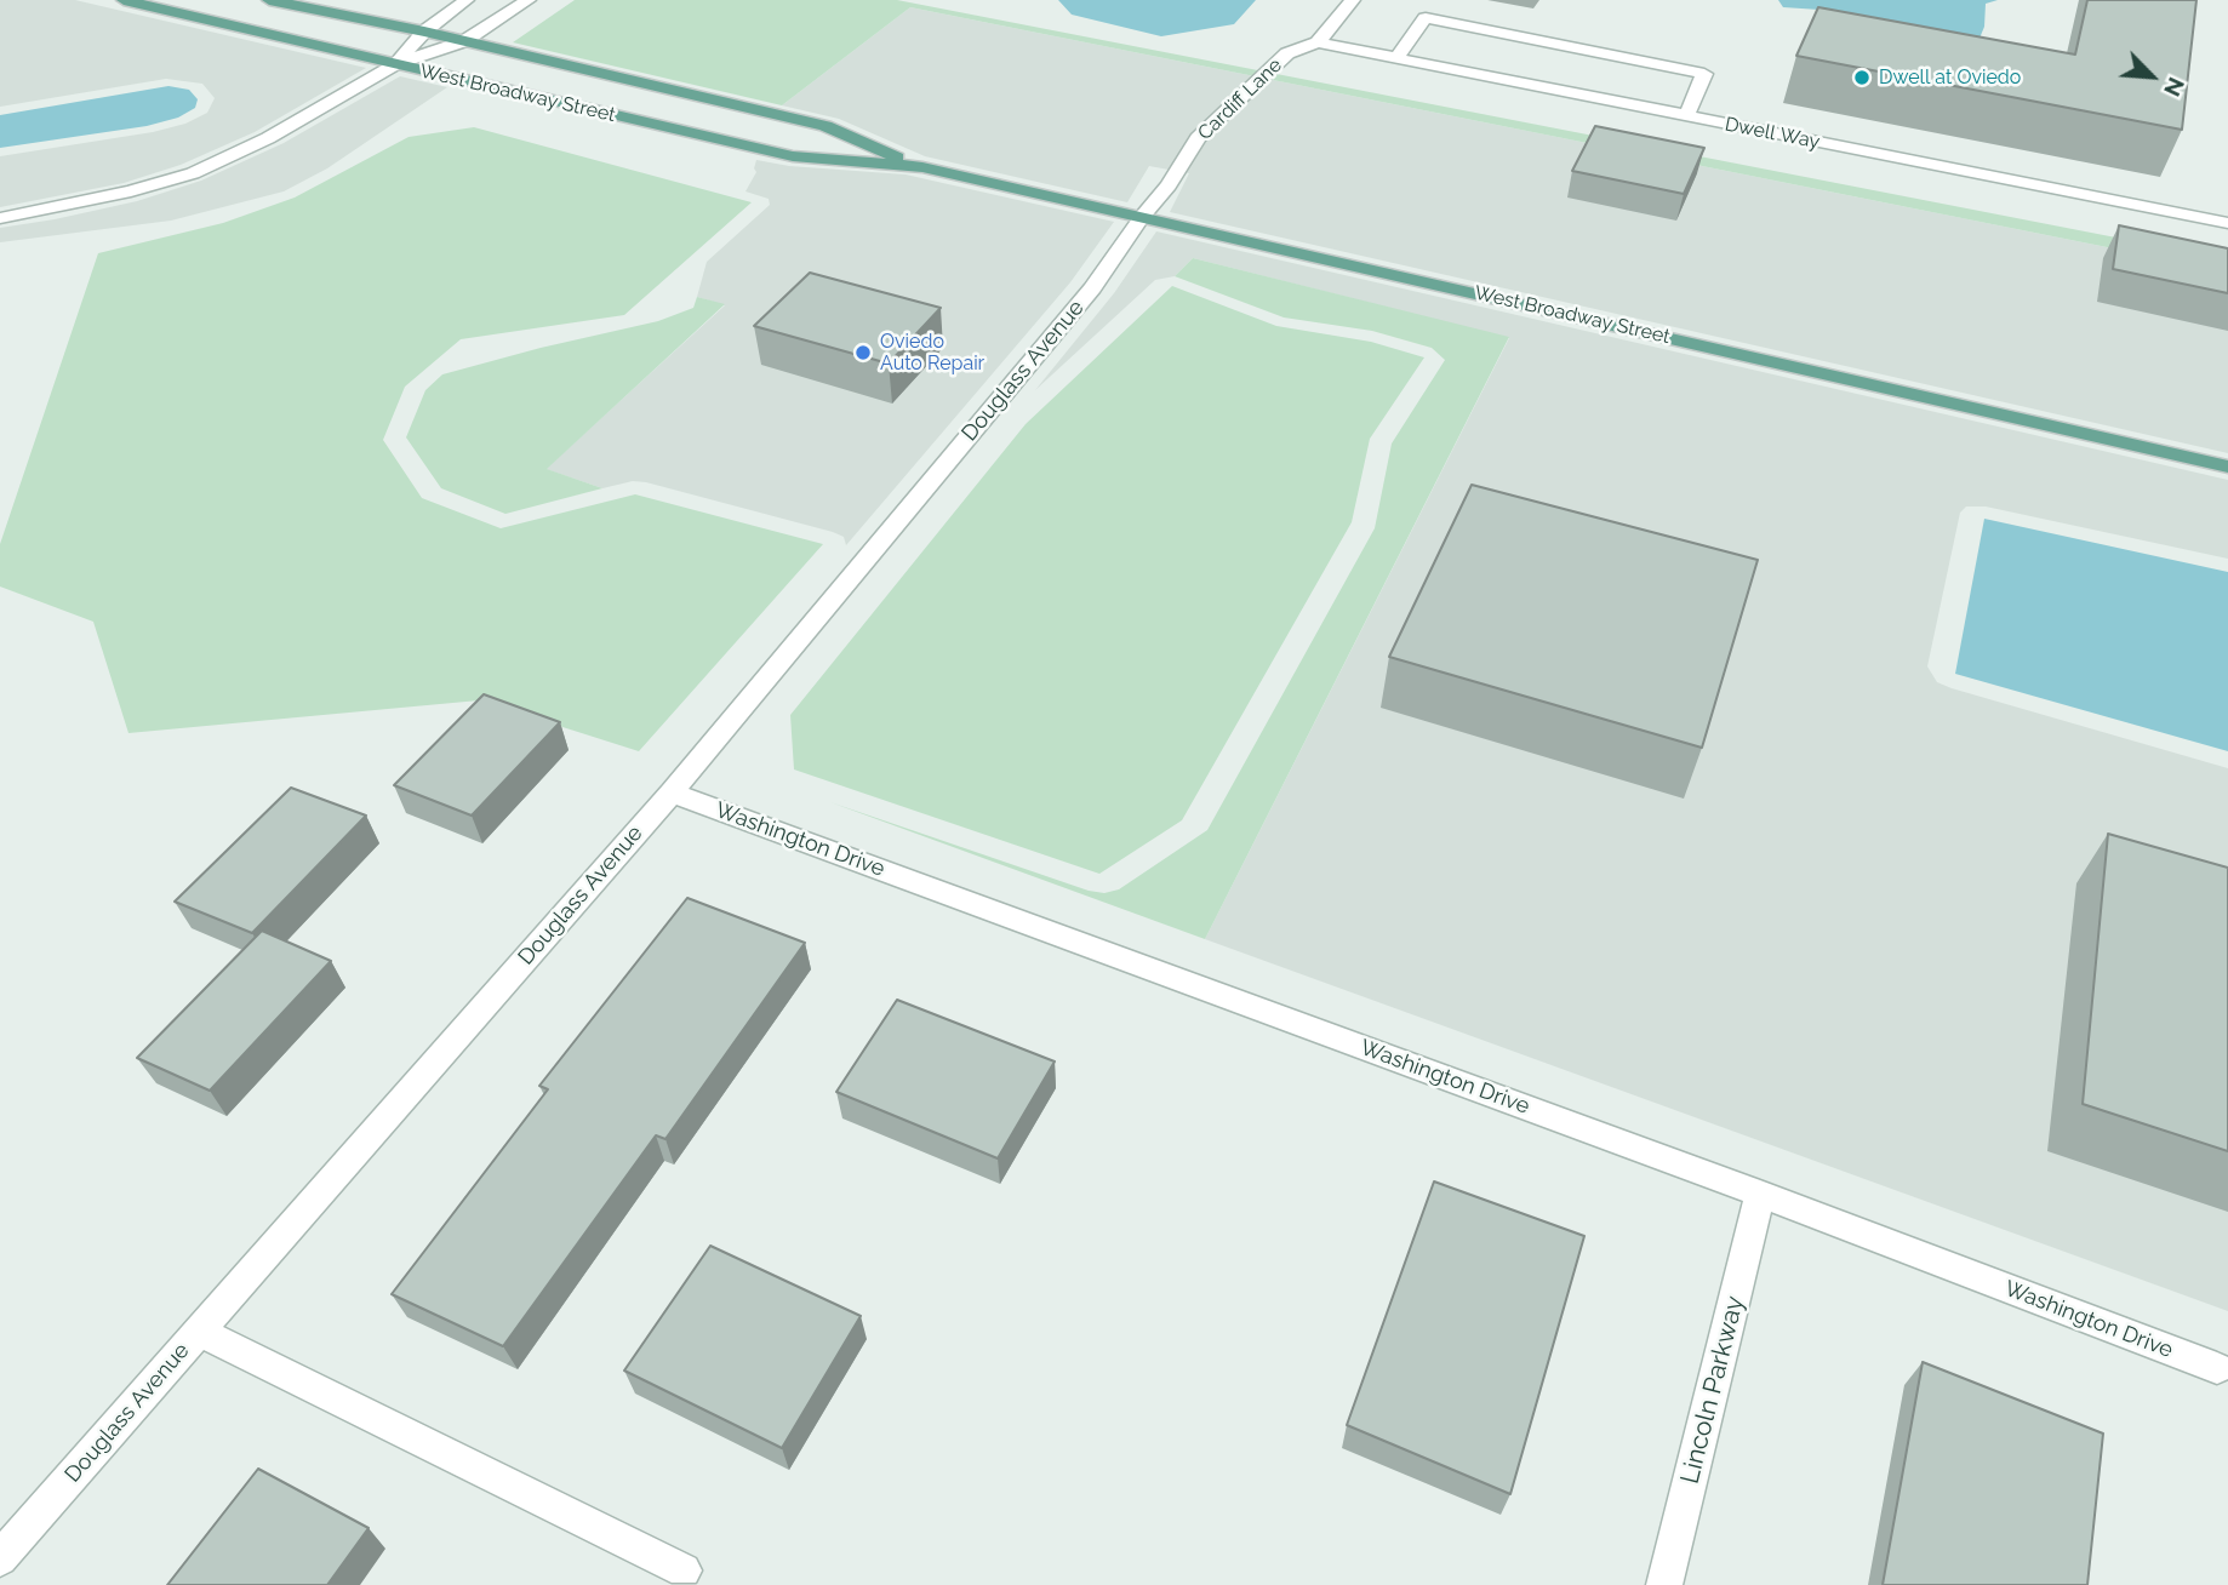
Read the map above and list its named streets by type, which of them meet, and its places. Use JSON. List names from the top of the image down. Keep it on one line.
{"streets":{"main road":["West Broadway Street"],"street":["Cardiff Lane","Dwell Way","Douglass Avenue","Washington Drive","Lincoln Parkway"]},"crossings":[["West Broadway Street","Cardiff Lane"],["West Broadway Street","Douglass Avenue"],["Cardiff Lane","Dwell Way"],["Cardiff Lane","Douglass Avenue"],["Douglass Avenue","Washington Drive"],["Washington Drive","Lincoln Parkway"]],"places":["Dwell at Oviedo","Oviedo Auto Repair"],"north":"bottom right"}
